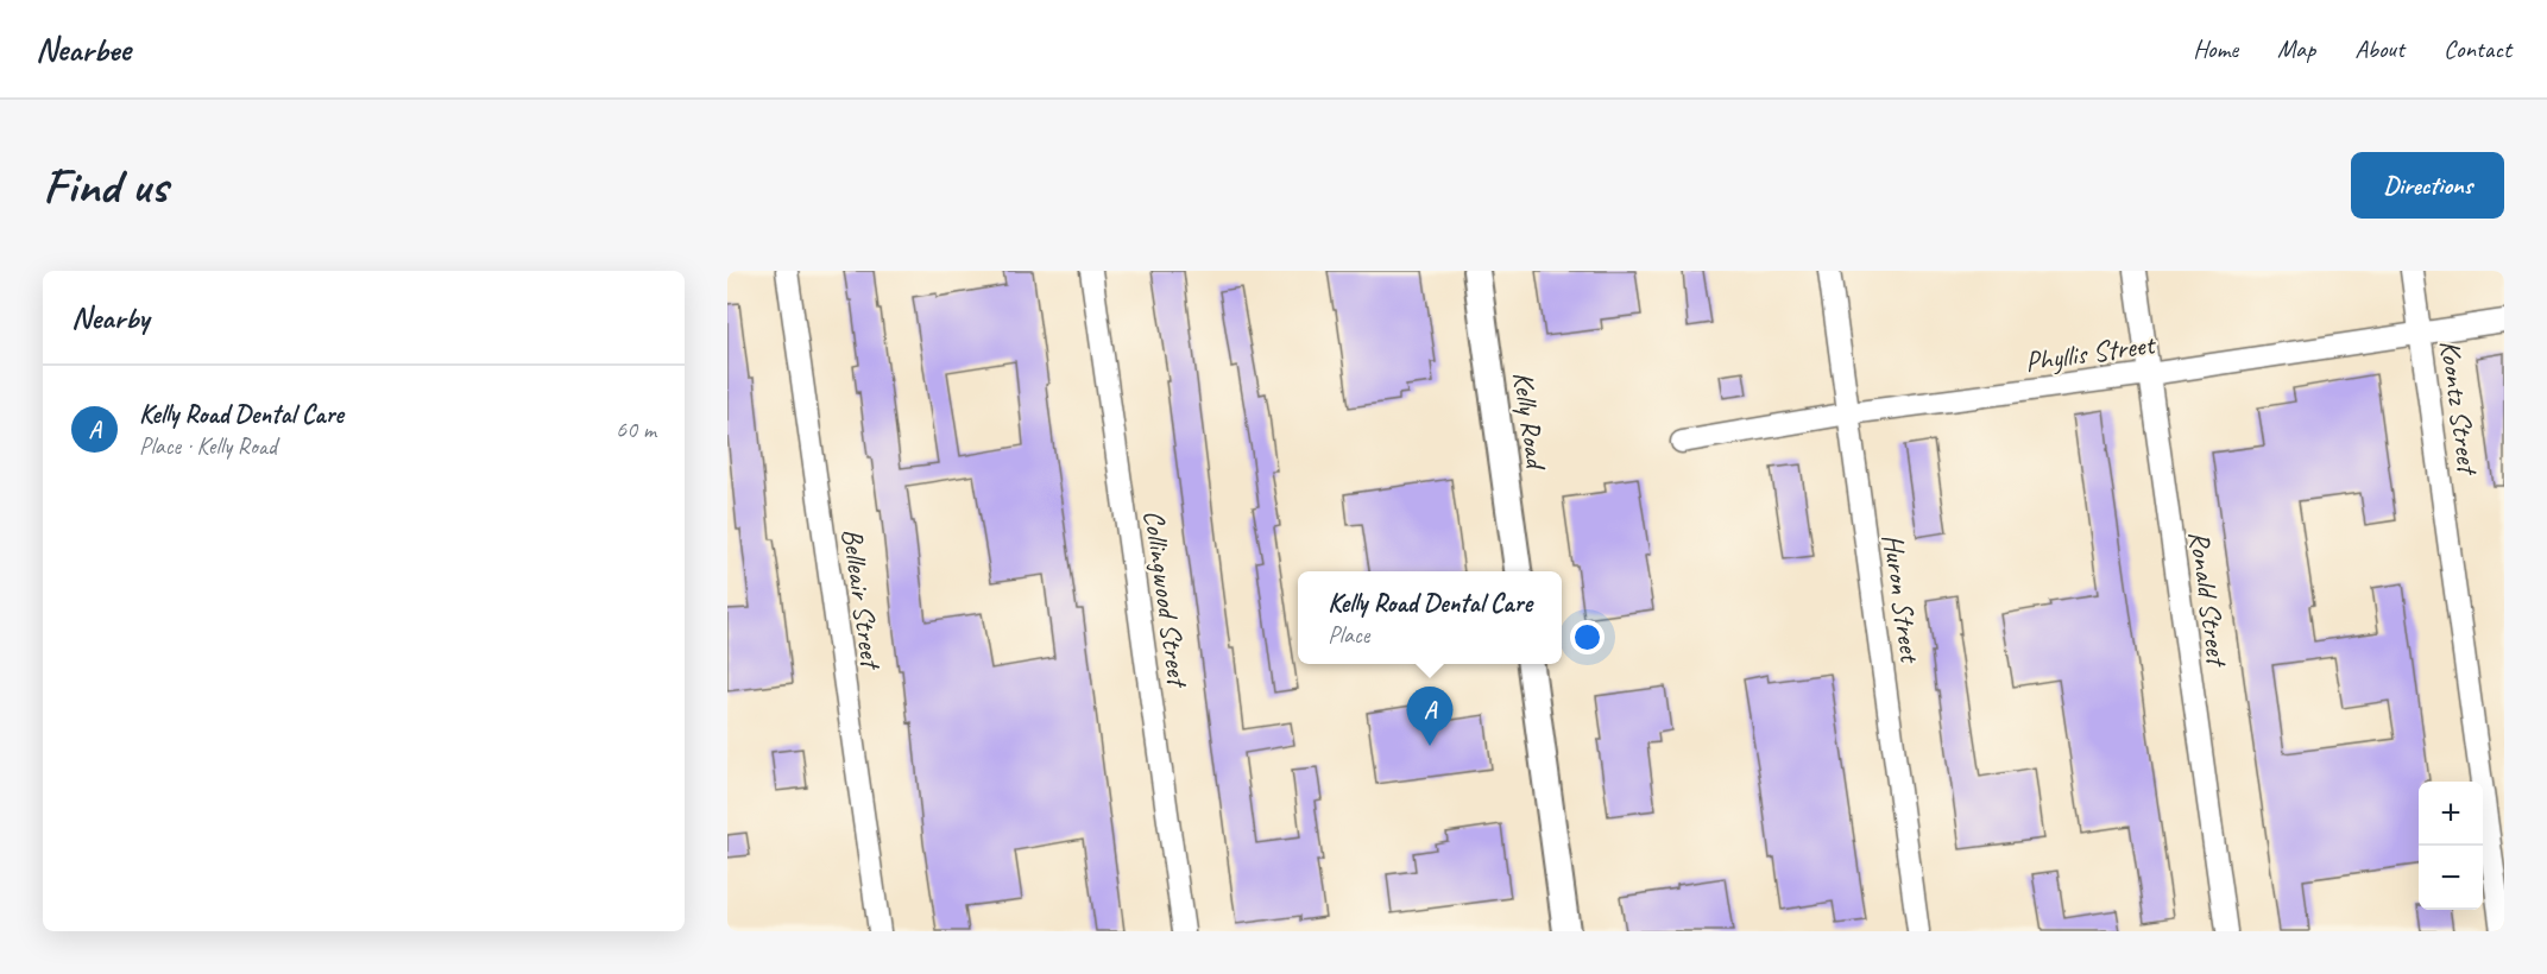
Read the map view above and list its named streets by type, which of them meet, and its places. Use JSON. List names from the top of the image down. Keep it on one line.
{"streets":{"street":["Phyllis Street","Koontz Street","Kelly Road","Belleair Street","Collingwood Street","Huron Street","Ronald Street"]},"crossings":[["Phyllis Street","Koontz Street"],["Phyllis Street","Huron Street"],["Phyllis Street","Ronald Street"]],"page":{"header":"Nearbee","nav":["Home","Map","About","Contact"],"buttons":"Directions","title":"Find us","heading":"Nearby","list":[{"mark":"A","name":"Kelly Road Dental Care","note":"Place · Kelly Road","value":"60 m"}],"popup":["Kelly Road Dental Care","Place"],"pins":"A","map_buttons":["+","−"]}}
